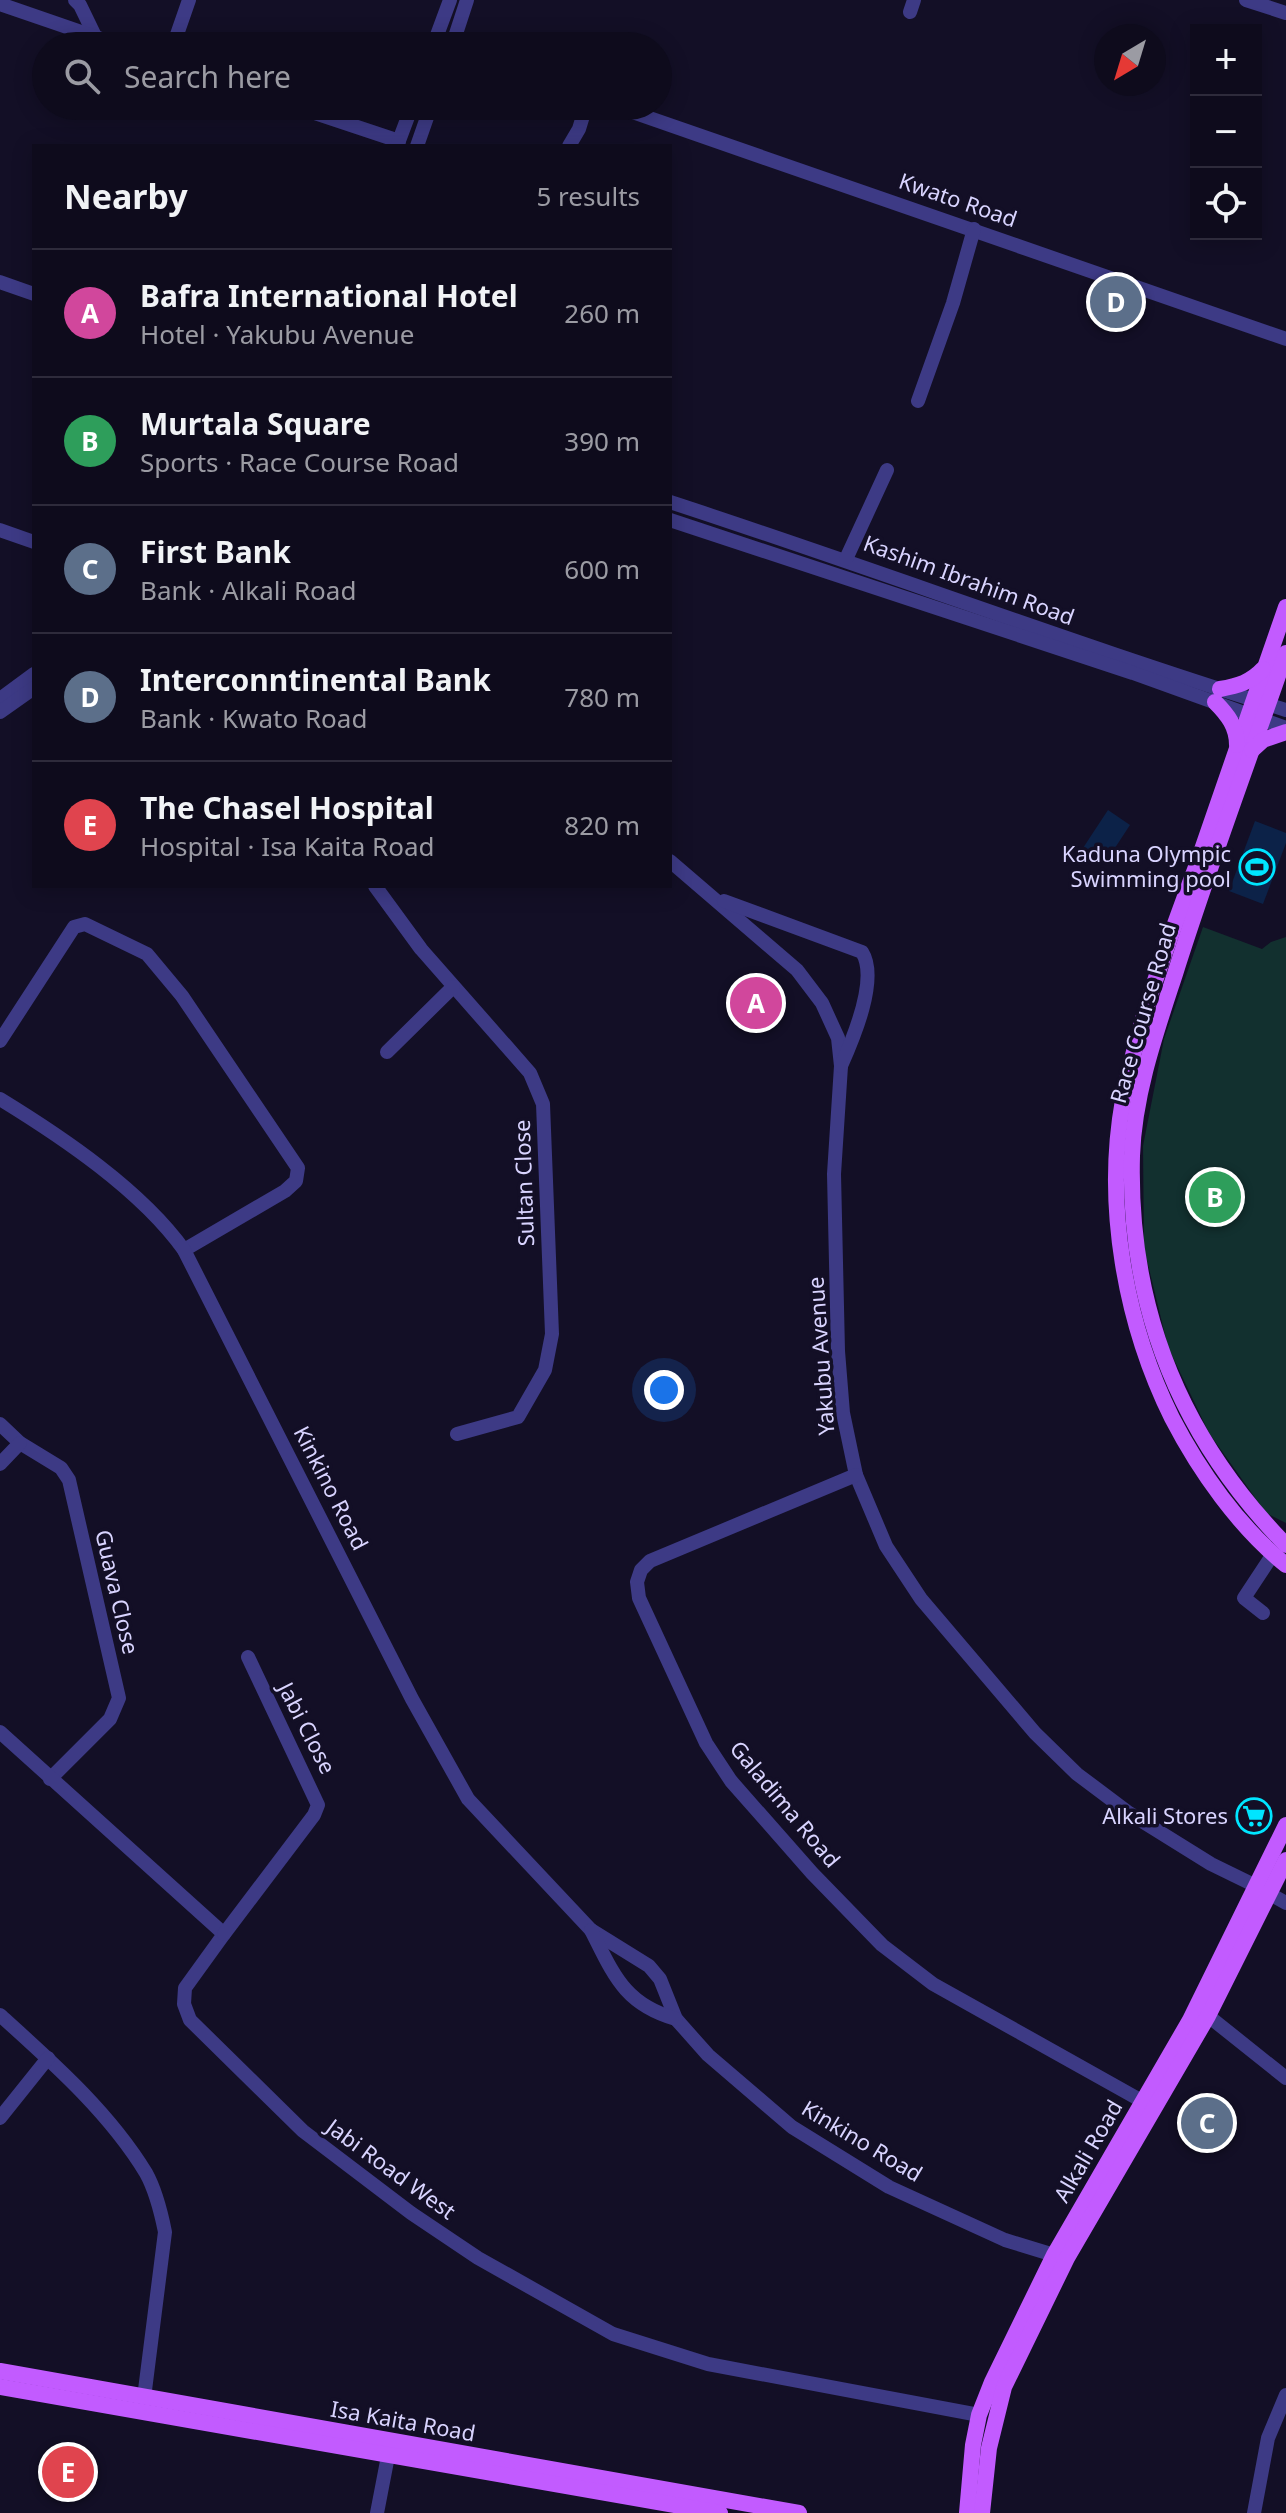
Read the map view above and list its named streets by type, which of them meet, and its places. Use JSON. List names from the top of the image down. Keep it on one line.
{"streets":{"main road":["Race Course Road","Alkali Road","Isa Kaita Road"],"street":["Kwato Road","Kashim Ibrahim Road","Sultan Close","Yakubu Avenue","Kinkino Road","Guava Close","Jabi Close","Galadima Road","Jabi Road West"]},"crossings":[["Kashim Ibrahim Road","Race Course Road"],["Yakubu Avenue","Galadima Road"],["Yakubu Avenue","Alkali Road"],["Kinkino Road","Alkali Road"],["Jabi Close","Jabi Road West"],["Galadima Road","Alkali Road"],["Alkali Road","Jabi Road West"]],"places":{"sports":["Kaduna Olympic Swimming pool"],"supermarket":["Alkali Stores"]},"north":"bottom left","page":{"map_buttons":["+","−"],"search":"Search here","heading":["Nearby","5 results"],"list":[{"mark":"A","name":"Bafra International Hotel","note":"Hotel · Yakubu Avenue","value":"260 m"},{"mark":"B","name":"Murtala Square","note":"Sports · Race Course Road","value":"390 m"},{"mark":"C","name":"First Bank","note":"Bank · Alkali Road","value":"600 m"},{"mark":"D","name":"Interconntinental Bank","note":"Bank · Kwato Road","value":"780 m"},{"mark":"E","name":"The Chasel Hospital","note":"Hospital · Isa Kaita Road","value":"820 m"}],"pins":["D","A","B","C","E"]}}
